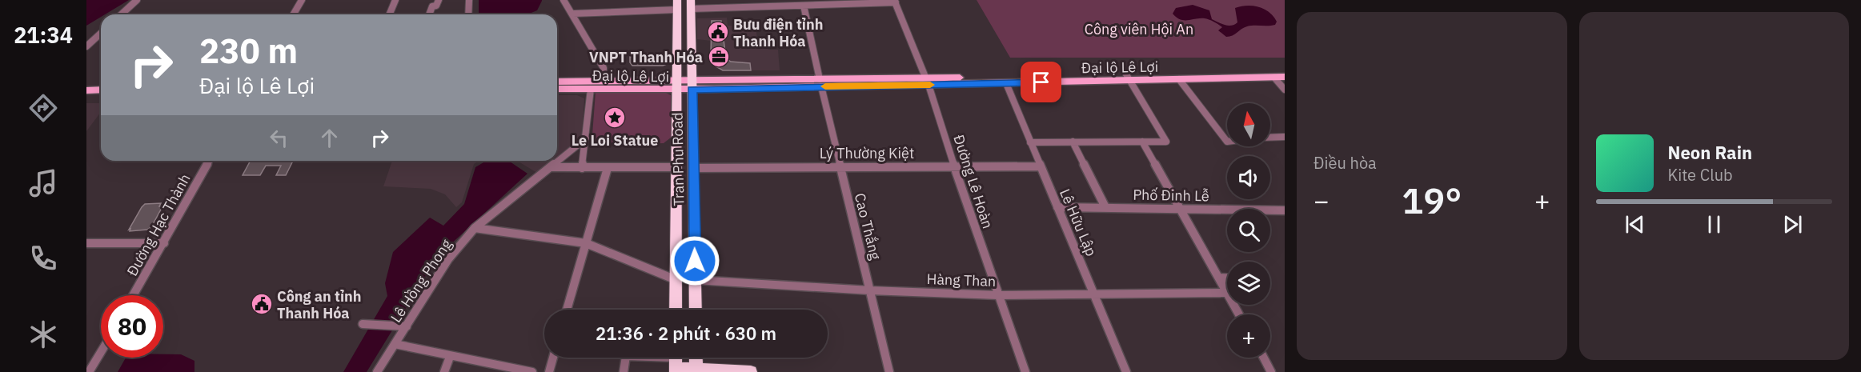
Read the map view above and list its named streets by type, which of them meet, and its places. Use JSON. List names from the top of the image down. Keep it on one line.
{"streets":{"highway":["Tran Phu Road"],"main road":["Đại lộ Lê Lợi"],"street":["Lý Thường Kiệt","Đường Lê Hoàn","Phố Đinh Lễ","Lê Hữu Lập","Đường Hạc Thành","Cao Thắng","Hàng Than","Lê Hồng Phong"]},"crossings":[["Đại lộ Lê Lợi","Tran Phu Road"],["Đại lộ Lê Lợi","Đường Lê Hoàn"],["Đại lộ Lê Lợi","Lê Hữu Lập"],["Đại lộ Lê Lợi","Cao Thắng"],["Lý Thường Kiệt","Tran Phu Road"],["Lý Thường Kiệt","Đường Lê Hoàn"],["Lý Thường Kiệt","Lê Hữu Lập"],["Lý Thường Kiệt","Cao Thắng"],["Tran Phu Road","Hàng Than"],["Đường Lê Hoàn","Hàng Than"],["Phố Đinh Lễ","Lê Hữu Lập"],["Lê Hữu Lập","Hàng Than"],["Cao Thắng","Hàng Than"]],"parks":["Công viên Hội An"],"places":{"public building":["Bưu điện tỉnh Thanh Hóa","Công an tỉnh Thanh Hóa"],"office":["VNPT Thanh Hóa"],"place":["Le Loi Statue"]},"north":"top","page":{"tabs":"21:34","tile":"Điều hòa","turn":["230 m","Đại lộ Lê Lợi"],"map_buttons":"+","song":["Neon Rain","Kite Club"],"heat":["−","19°","+"],"limit":"80","trip":"21:36 · 2 phút · 630 m"}}
